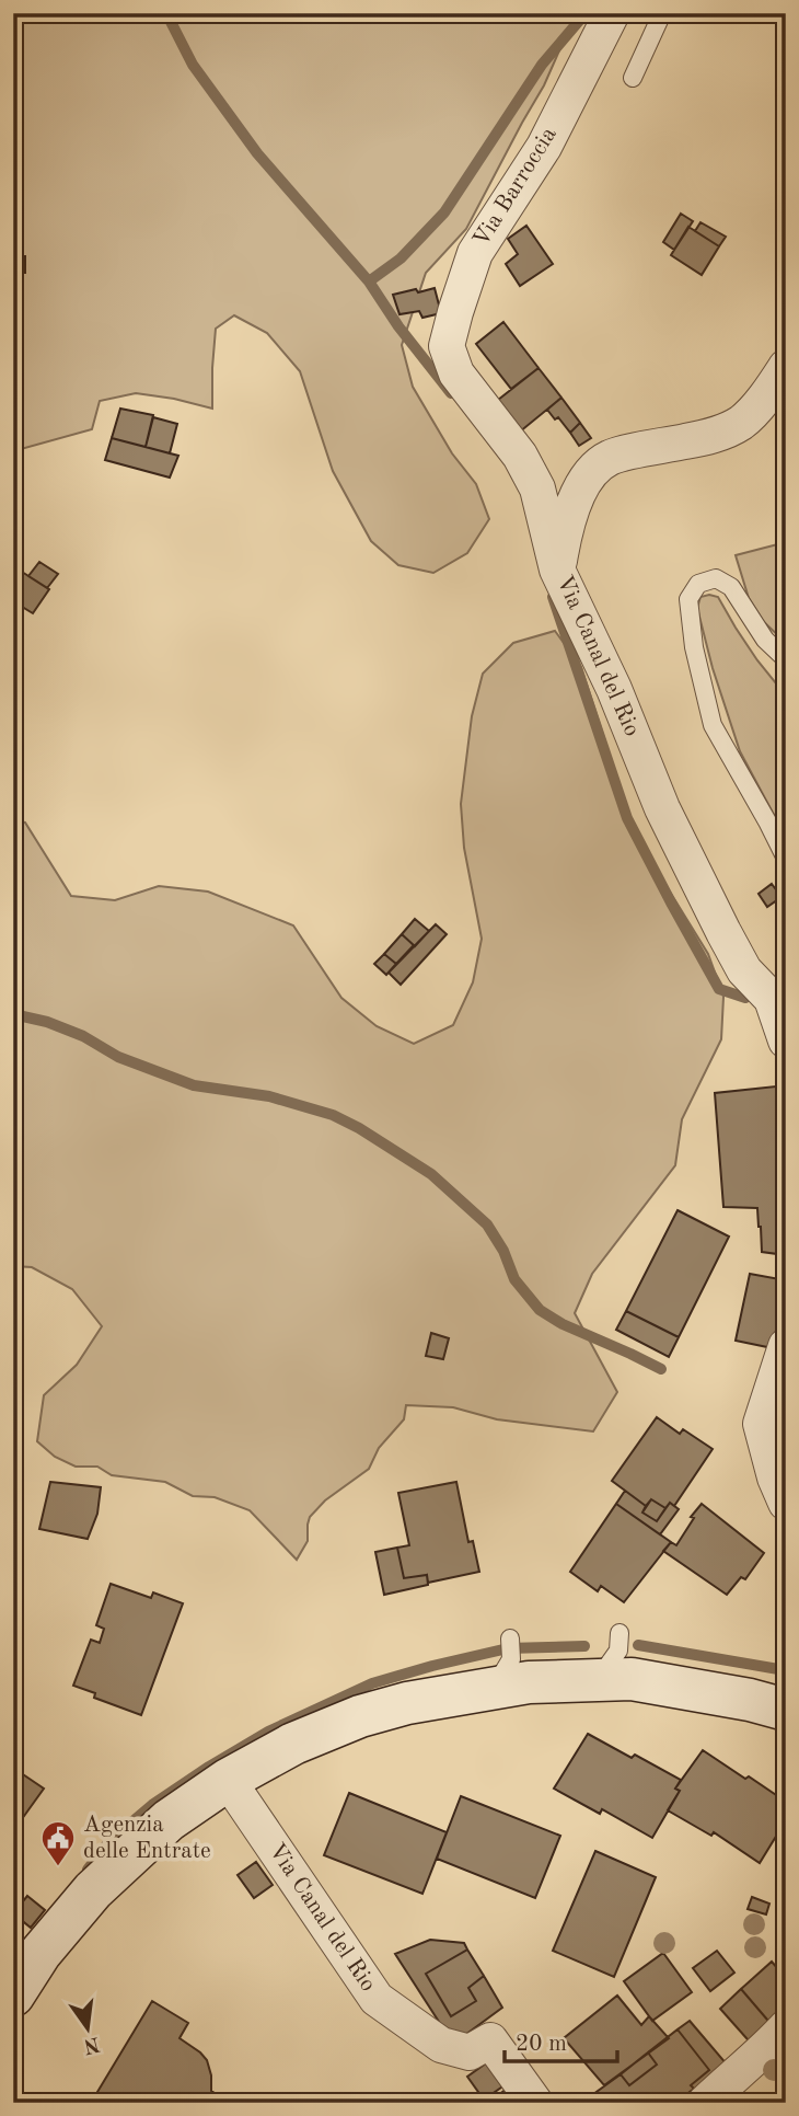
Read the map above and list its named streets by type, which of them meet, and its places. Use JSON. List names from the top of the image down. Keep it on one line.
{"streets":{"street":["Via Barroccia","Via Canal del Rio"]},"crossings":[["Via Barroccia","Via Canal del Rio"]],"places":{"public building":["Agenzia delle Entrate"]},"scale_bar":"20 m","north":"bottom"}
